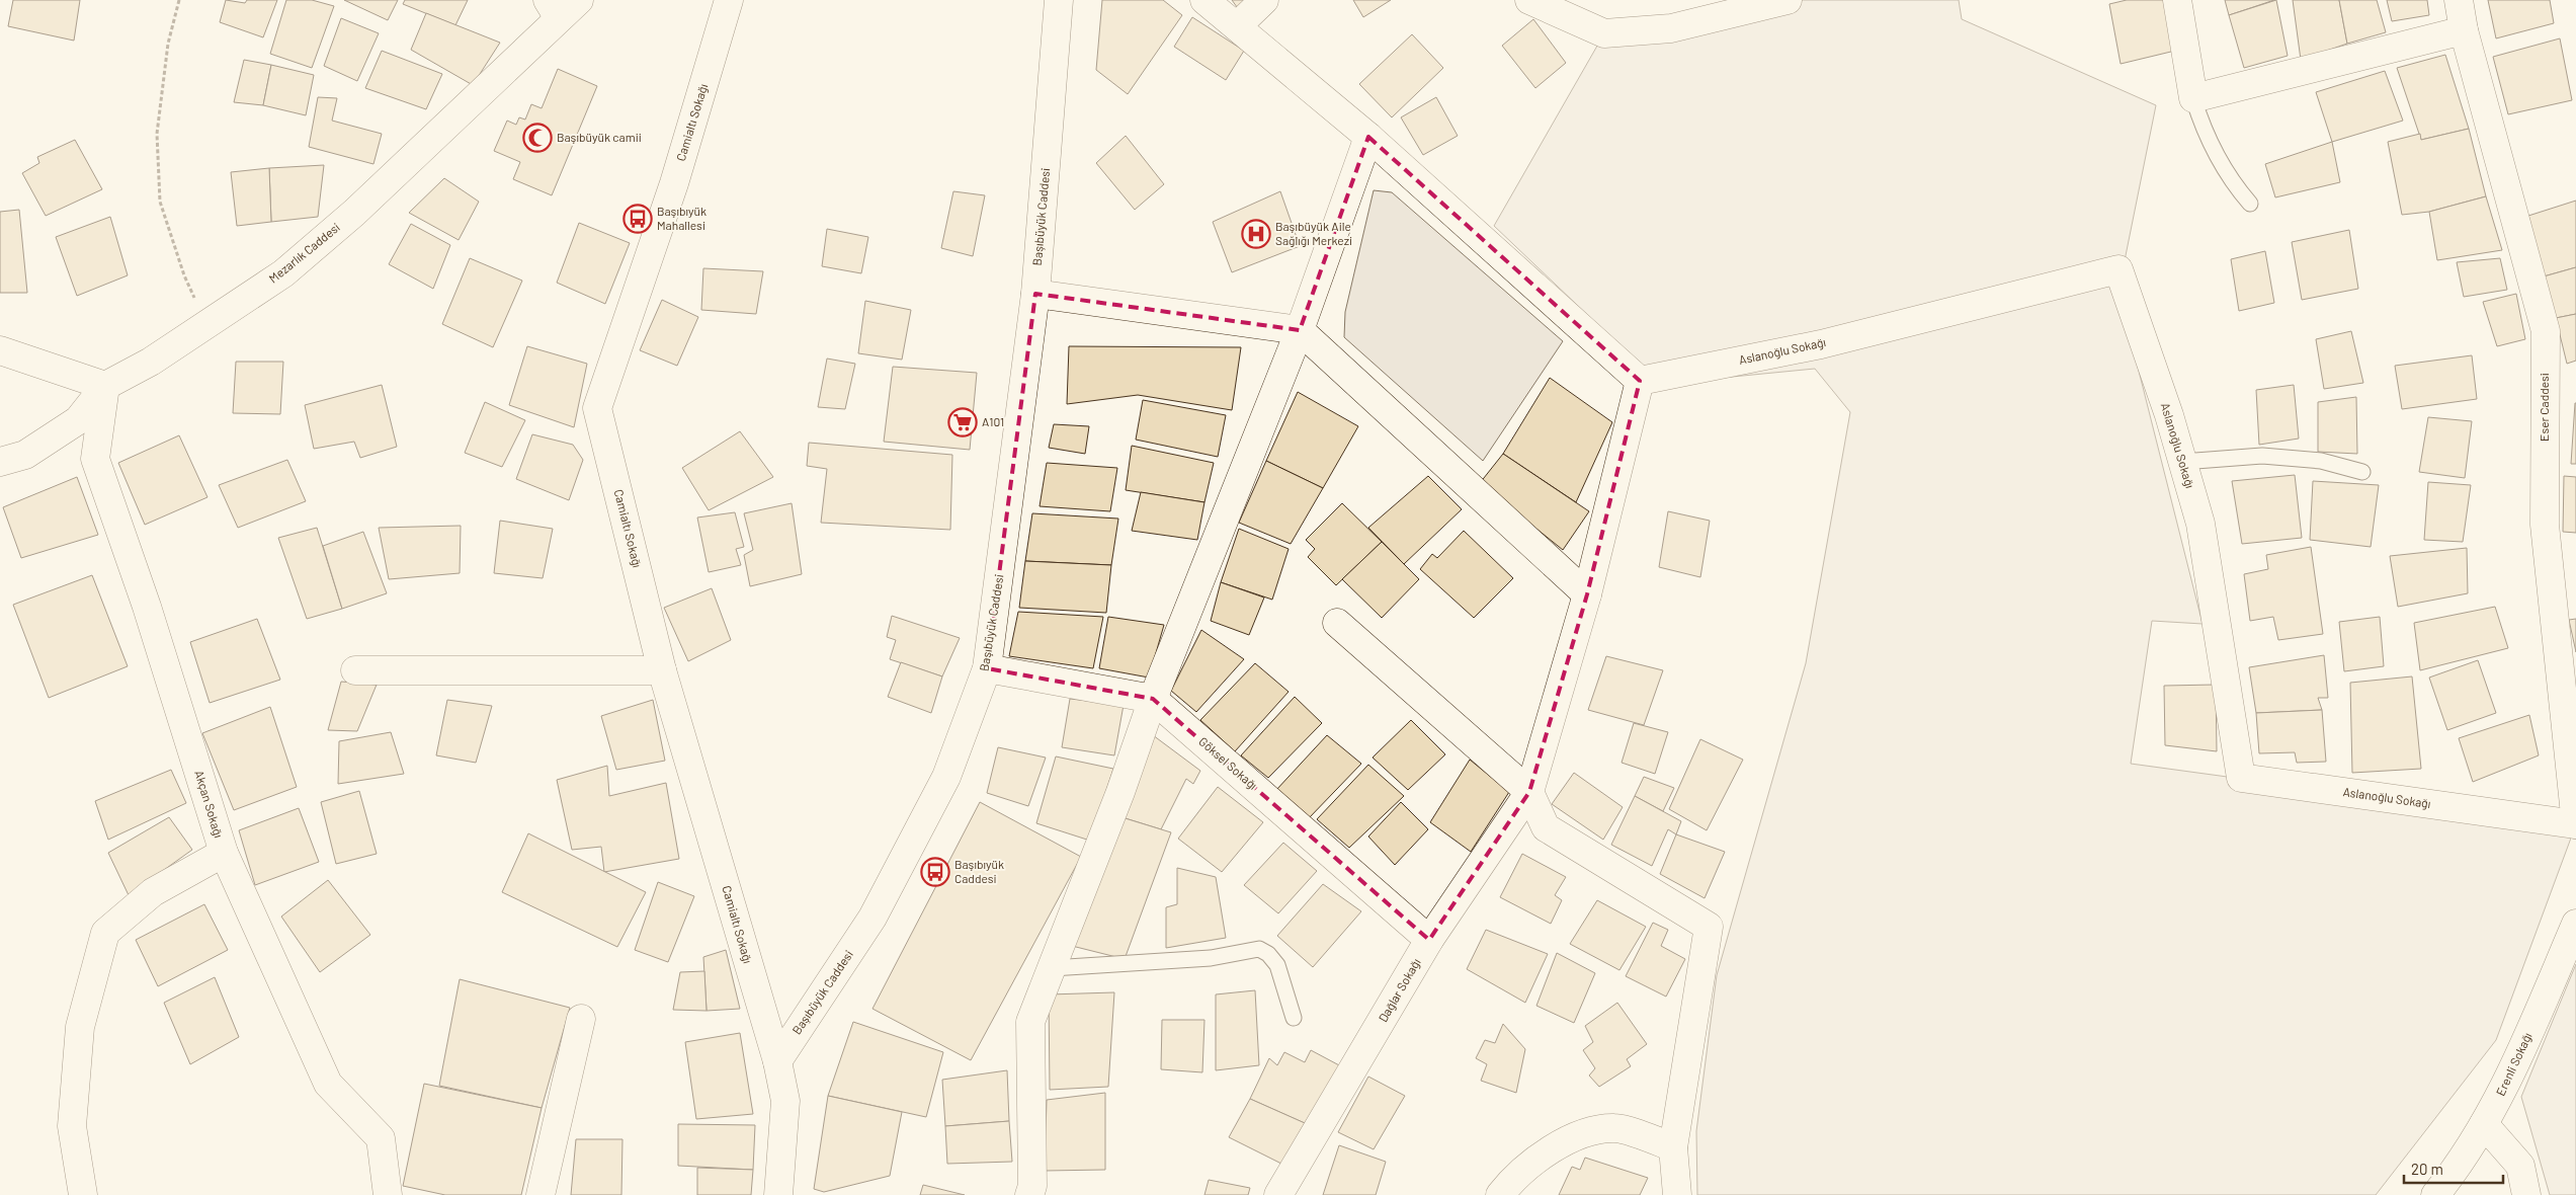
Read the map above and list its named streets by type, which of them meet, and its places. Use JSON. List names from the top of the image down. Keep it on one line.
{"streets":{"street":["Camialtı Sokağı","Başıbüyük Caddesi","Mezarlık Caddesi","Aslanoğlu Sokağı","Eser Caddesi","Göksel Sokağı","Akçan Sokağı","Dağlar Sokağı","Erenli Sokağı"]},"crossings":[["Camialtı Sokağı","Başıbüyük Caddesi"],["Mezarlık Caddesi","Akçan Sokağı"],["Aslanoğlu Sokağı","Eser Caddesi"],["Aslanoğlu Sokağı","Dağlar Sokağı"],["Göksel Sokağı","Dağlar Sokağı"]],"places":{"mosque":["Başıbüyük camii"],"bus stop":["Başıbıyük Mahallesi","Başıbıyük Caddesi"],"hospital":["Başıbüyük Aile Sağlığı Merkezi"],"supermarket":["A101"]},"scale_bar":"20 m"}
